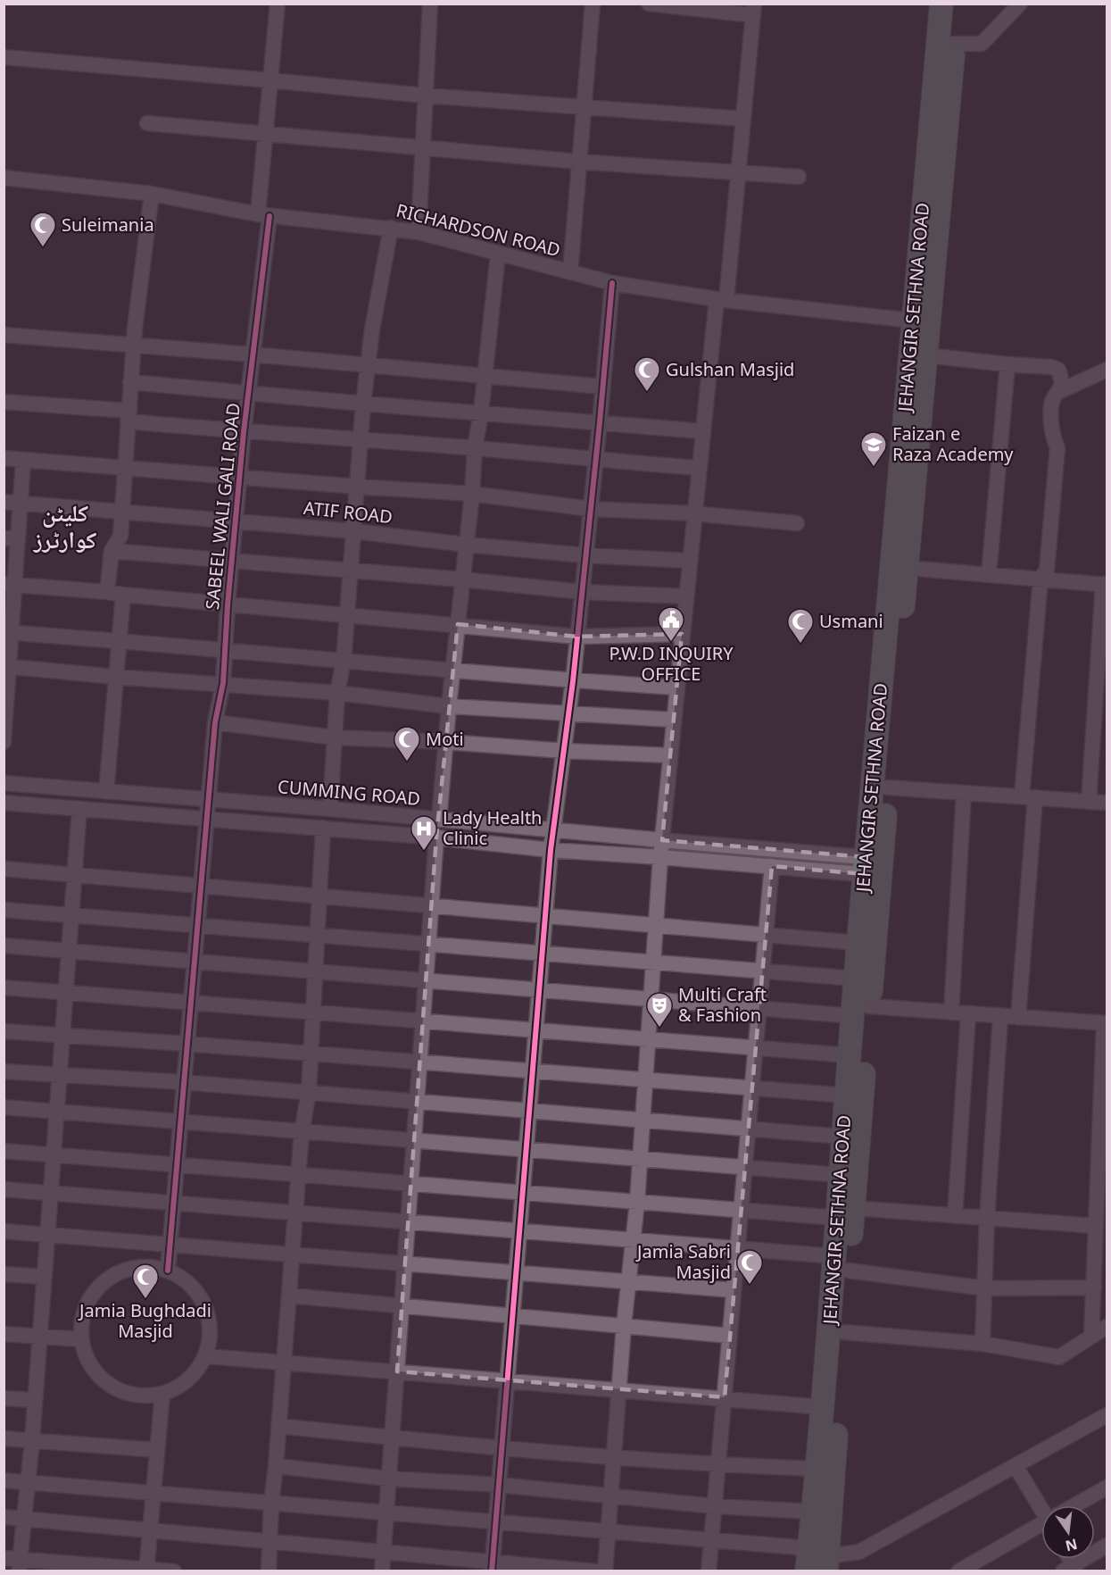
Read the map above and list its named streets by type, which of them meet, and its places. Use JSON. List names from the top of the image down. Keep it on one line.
{"streets":{"highway":["JEHANGIR SETHNA ROAD"],"street":["RICHARDSON ROAD","SABEEL WALI GALI ROAD","ATIF ROAD","CUMMING ROAD"]},"crossings":[["RICHARDSON ROAD","JEHANGIR SETHNA ROAD"],["RICHARDSON ROAD","SABEEL WALI GALI ROAD"],["JEHANGIR SETHNA ROAD","CUMMING ROAD"],["SABEEL WALI GALI ROAD","ATIF ROAD"],["SABEEL WALI GALI ROAD","CUMMING ROAD"]],"districts":["کلیٹن کوارٹرز"],"places":{"mosque":["Suleimania","Gulshan Masjid","Usmani","Moti","Jamia Sabri Masjid","Jamia Bughdadi Masjid"],"school or university":["Faizan e Raza Academy"],"public building":["P.W.D INQUIRY OFFICE"],"hospital":["Lady Health Clinic"],"theatre":["Multi Craft & Fashion"]},"north":"bottom"}
